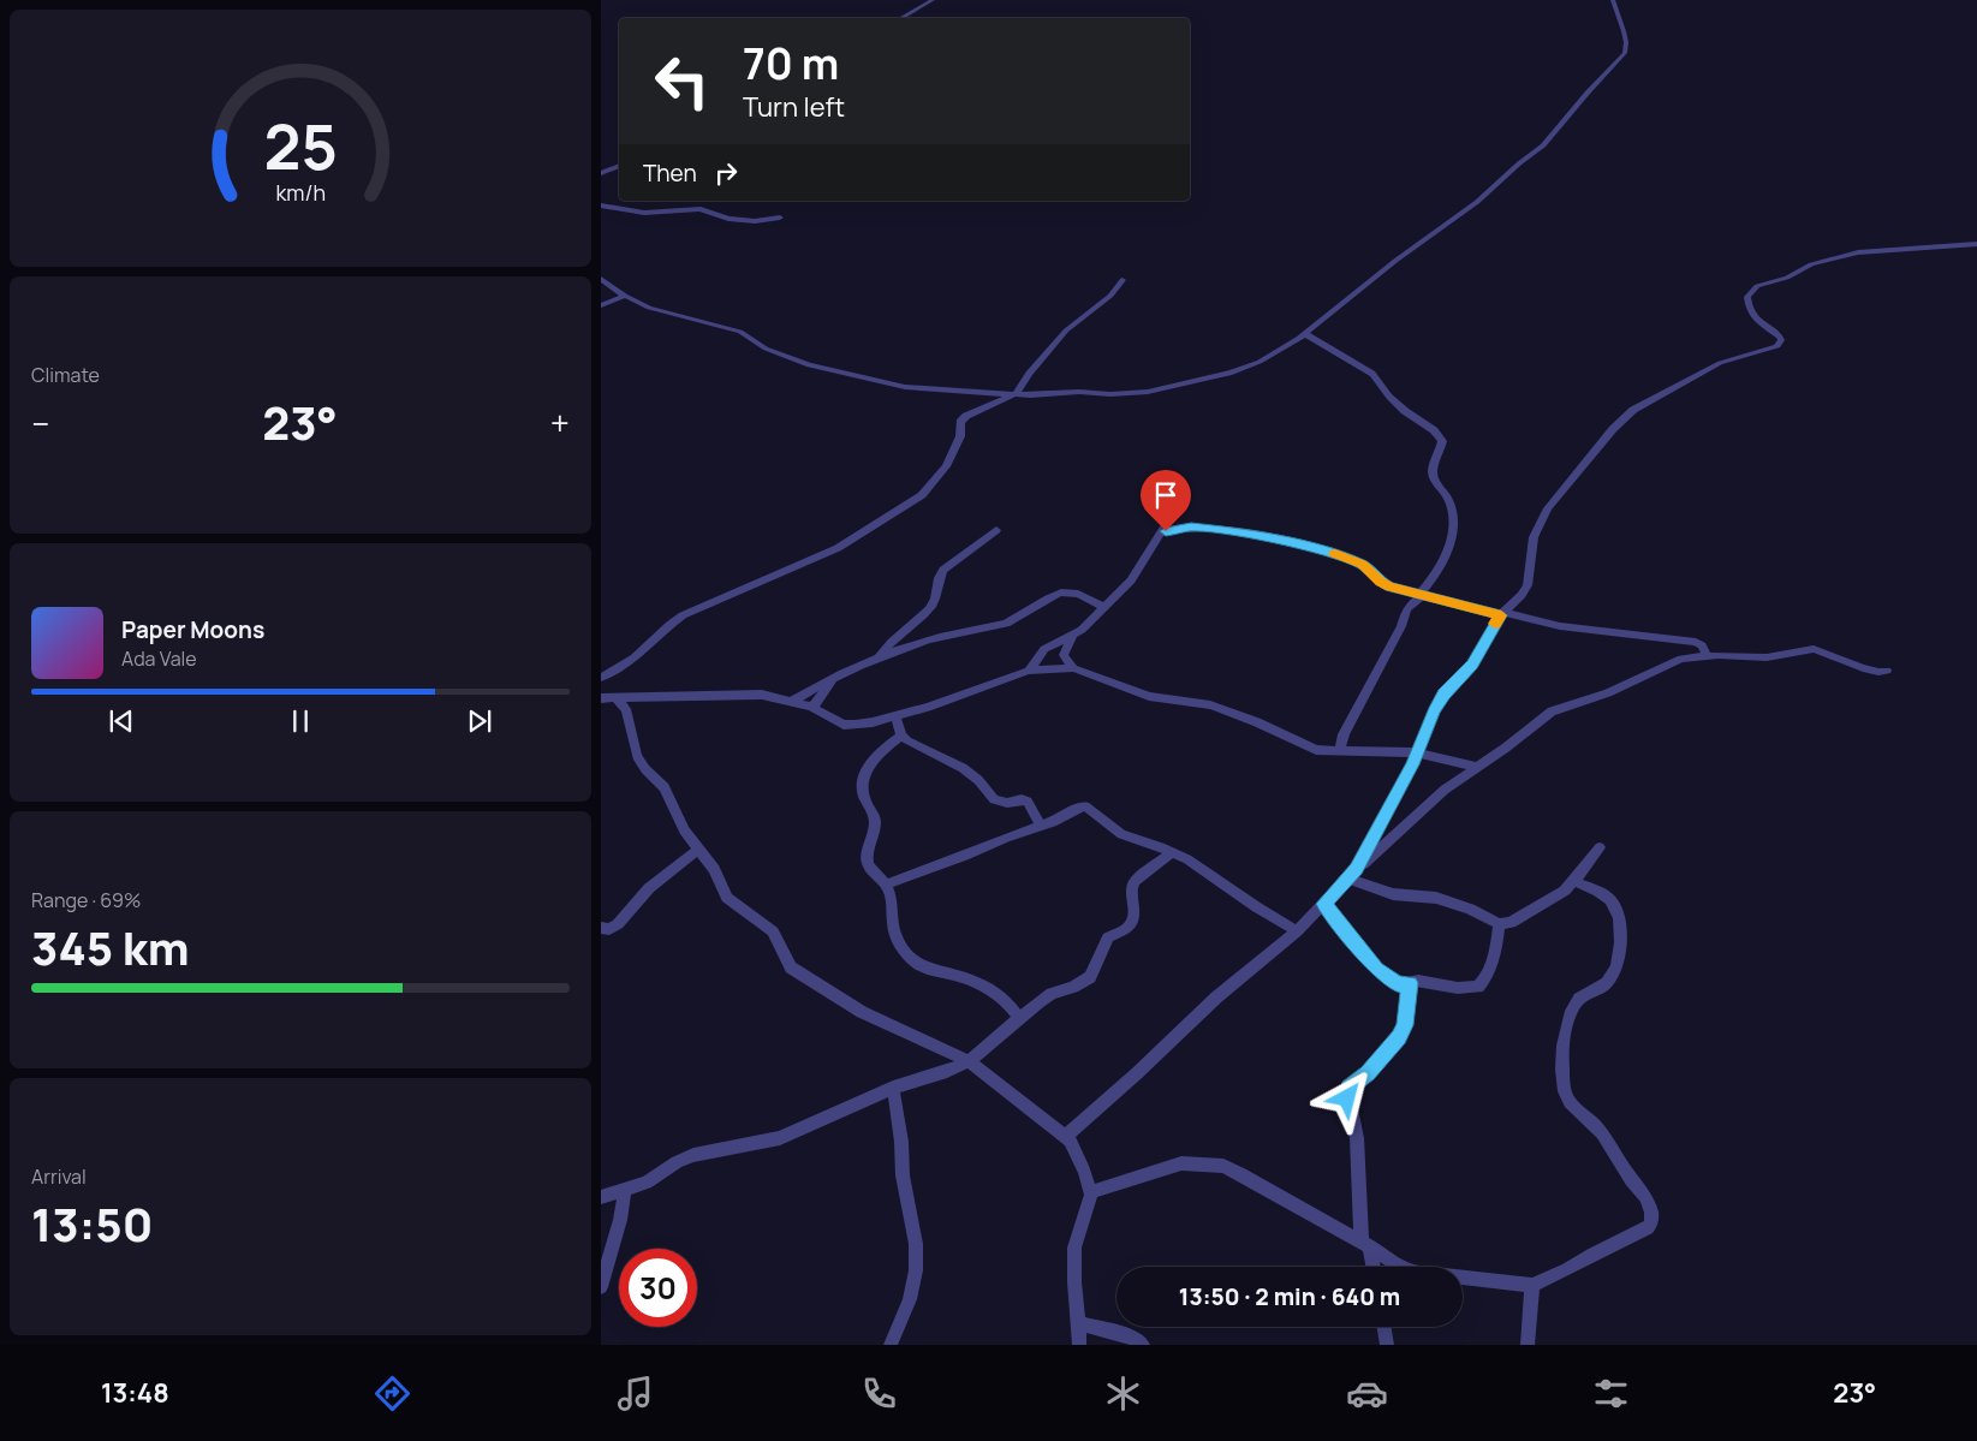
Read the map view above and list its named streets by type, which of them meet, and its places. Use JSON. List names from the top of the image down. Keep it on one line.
{"page":{"turn":["70 m","Turn left"],"then":"Then","tile":["Climate",["Range · 69%","345 km"],["Arrival","13:50"]],"heat":["−","23°","+"],"song":["Paper Moons","Ada Vale"],"limit":"30","trip":"13:50 · 2 min · 640 m","tabs":["13:48","23°"],"gauge":["25","km/h"]}}
